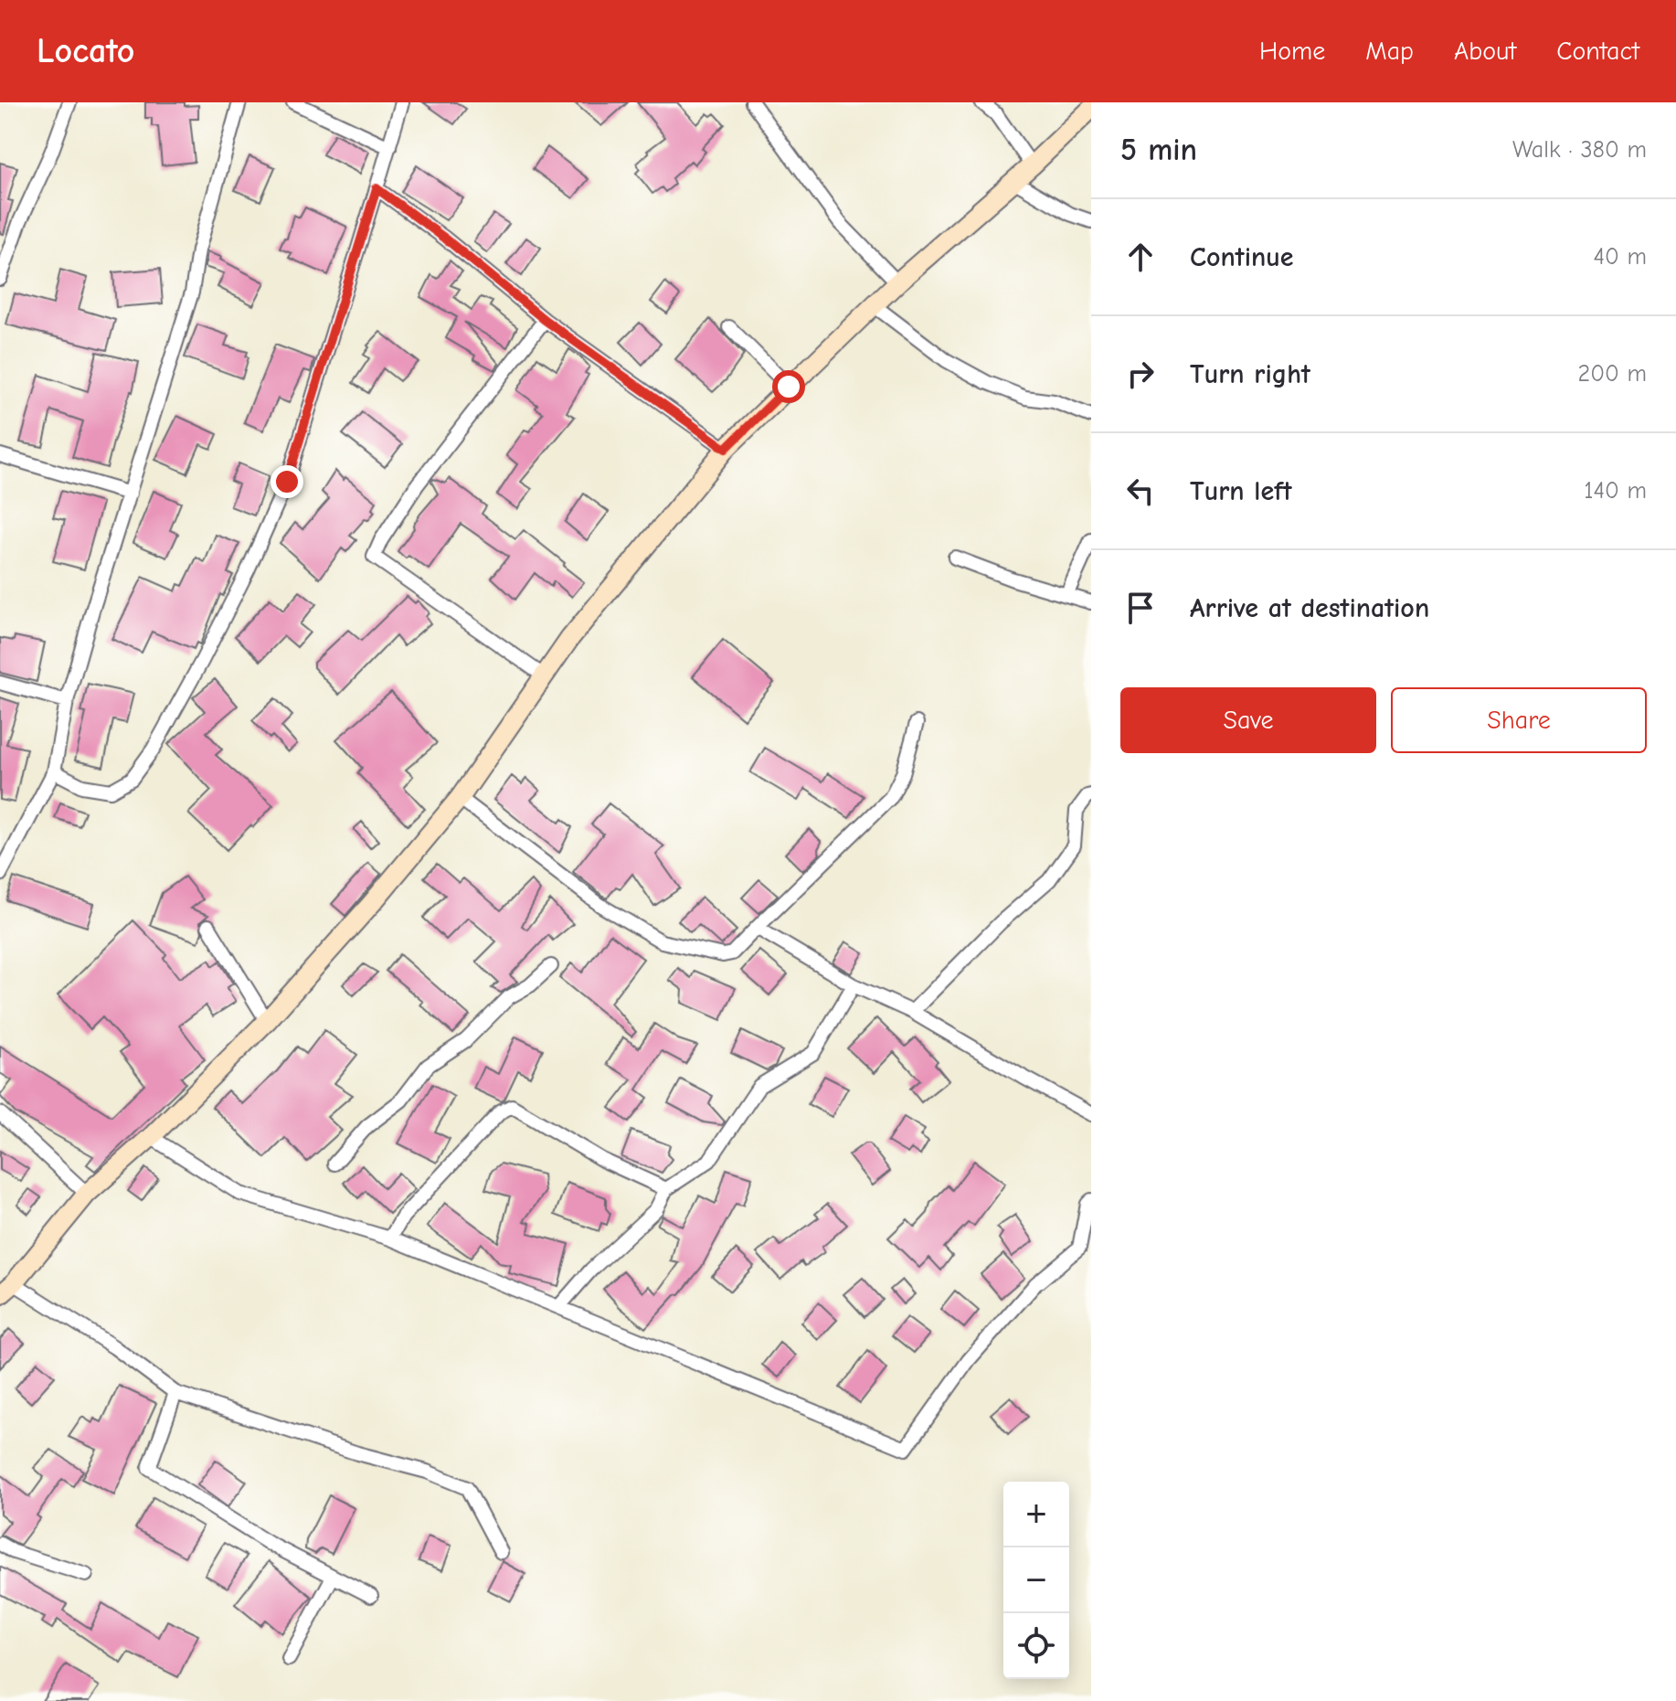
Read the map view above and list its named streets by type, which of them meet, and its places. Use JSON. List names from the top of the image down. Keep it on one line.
{"page":{"header":"Locato","nav":["Home","Map","About","Contact"],"heading":["5 min","Walk · 380 m"],"list":[["Continue","40 m"],["Turn right","200 m"],["Turn left","140 m"],"Arrive at destination"],"buttons":["Save","Share"],"map_buttons":["+","−"]}}
